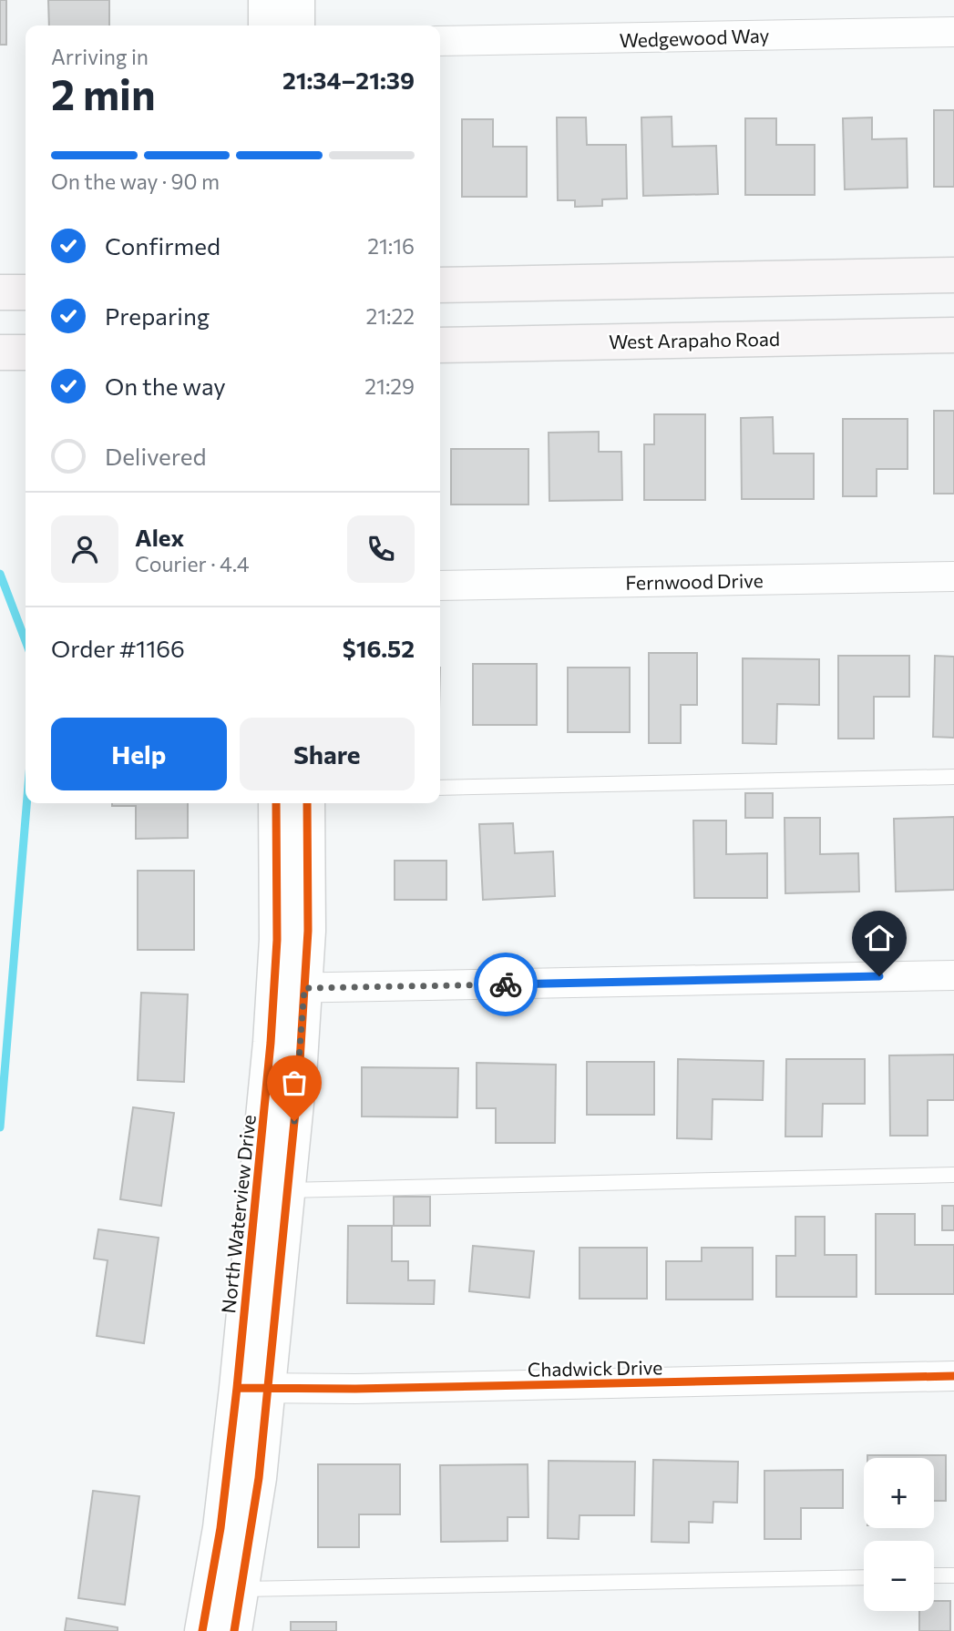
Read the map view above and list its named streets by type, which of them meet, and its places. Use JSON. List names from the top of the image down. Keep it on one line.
{"streets":{"main road":["West Arapaho Road"],"street":["Wedgewood Way","Fernwood Drive","North Waterview Drive","Chadwick Drive"]},"crossings":[["North Waterview Drive","Chadwick Drive"]],"page":{"heading":["2 min","Arriving in","21:34–21:39"],"panel":["Alex","Courier · 4.4","Order #1166","$16.52"],"bar":"On the way · 90 m","list":[["Confirmed","21:16"],["Preparing","21:22"],["On the way","21:29"],"Delivered"],"buttons":["Help","Share"],"map_buttons":["+","−"]}}
